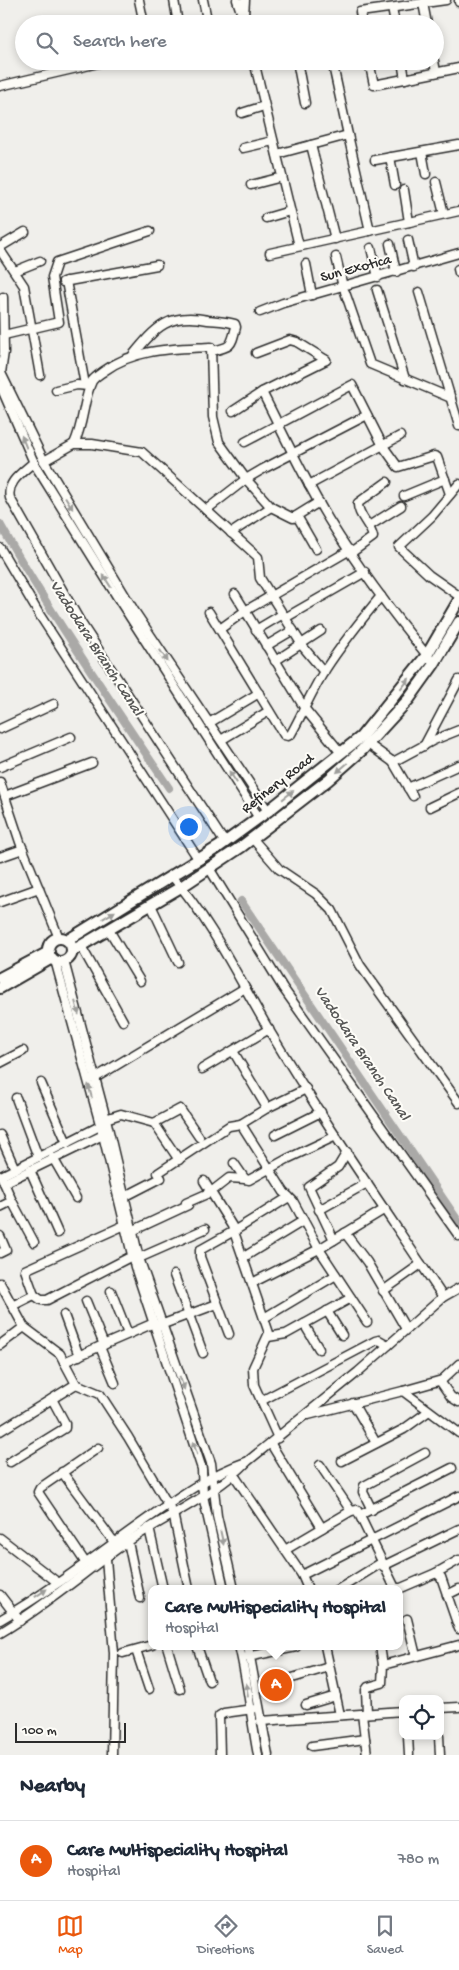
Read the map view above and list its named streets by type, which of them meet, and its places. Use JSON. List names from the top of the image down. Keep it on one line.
{"streets":{"main road":["Refinery Road"],"street":["Sun Exotica"]},"water":["Vadodara Branch Canal"],"scale_bar":"100 m","page":{"search":"Search here","popup":["Care Multispeciality Hospital","Hospital"],"pins":"A","scale":"100 m","heading":"Nearby","list":[{"mark":"A","name":"Care Multispeciality Hospital","note":"Hospital","value":"780 m"}],"nav":["Map","Directions","Saved"]}}
